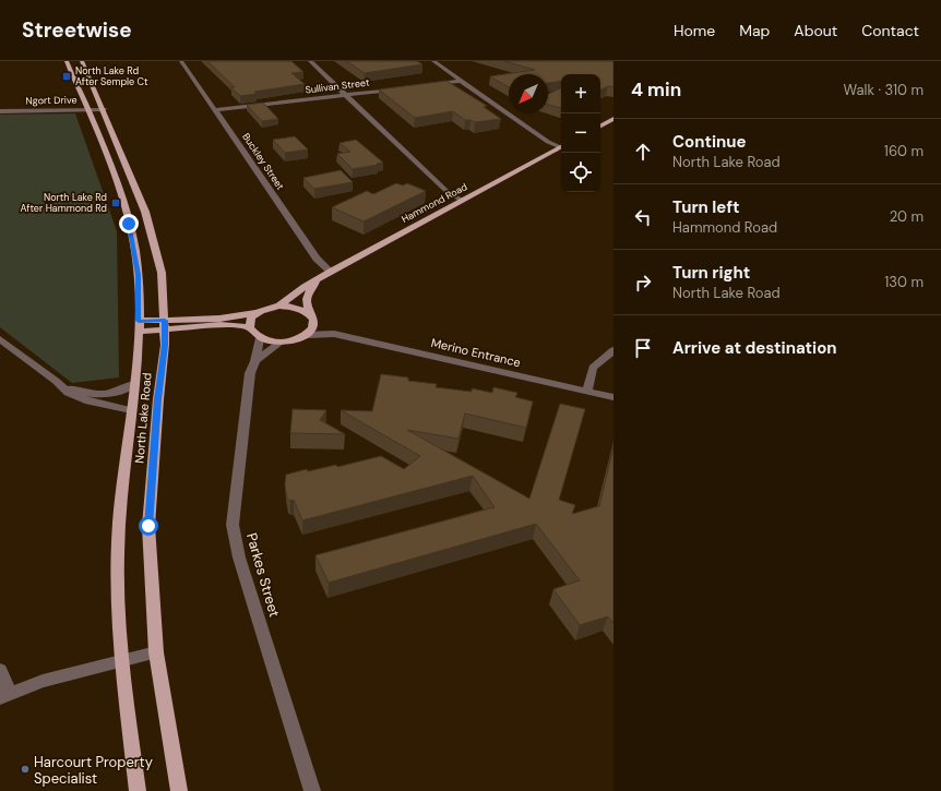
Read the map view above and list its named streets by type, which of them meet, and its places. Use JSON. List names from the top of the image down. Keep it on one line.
{"streets":{"main road":["Hammond Road","North Lake Road"],"street":["Sullivan Street","Ngort Drive","Buckley Street","Merino Entrance","Parkes Street"]},"crossings":[["Sullivan Street","Buckley Street"],["Ngort Drive","North Lake Road"],["Buckley Street","Hammond Road"],["Hammond Road","Merino Entrance"],["Hammond Road","Parkes Street"],["Merino Entrance","Parkes Street"]],"places":{"transit":["North Lake Rd After Semple Ct","North Lake Rd After Hammond Rd"],"other":["Harcourt Property Specialist"]},"north":"bottom left","page":{"header":"Streetwise","nav":["Home","Map","About","Contact"],"heading":["4 min","Walk · 310 m"],"map_buttons":["+","−"],"list":[["Continue","North Lake Road","160 m"],["Turn left","Hammond Road","20 m"],["Turn right","North Lake Road","130 m"],"Arrive at destination"]}}
